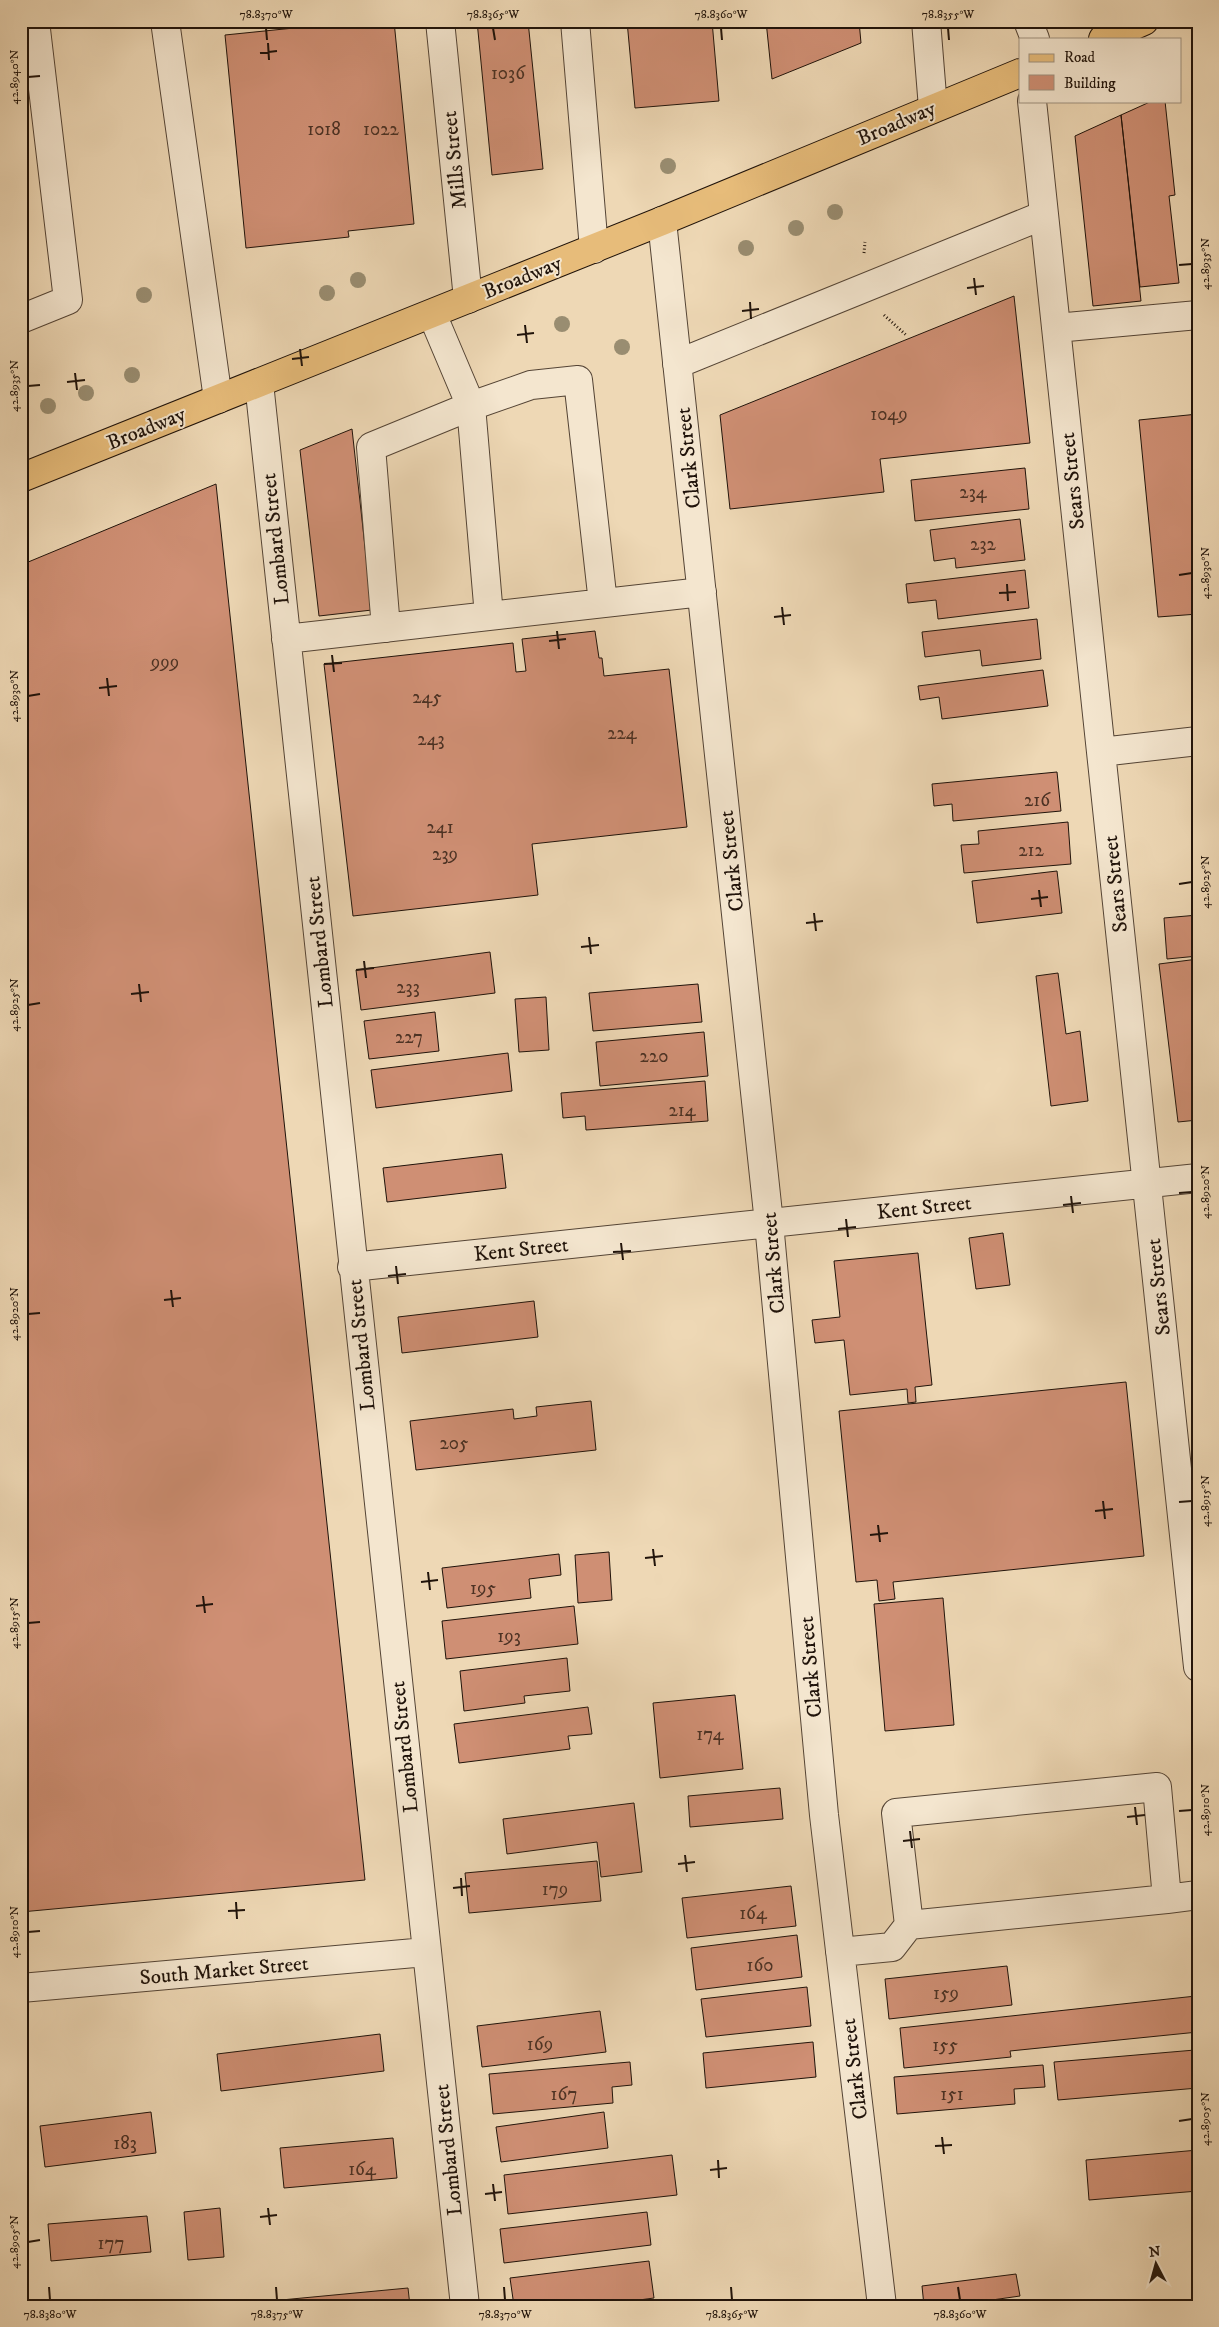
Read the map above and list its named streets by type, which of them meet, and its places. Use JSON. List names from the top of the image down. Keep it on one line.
{"streets":{"main road":["Broadway"],"street":["Mills Street","Clark Street","Sears Street","Lombard Street","Kent Street","South Market Street"]},"crossings":[["Broadway","Mills Street"],["Broadway","Clark Street"],["Broadway","Lombard Street"],["Clark Street","Kent Street"],["Sears Street","Kent Street"],["Lombard Street","Kent Street"],["Lombard Street","South Market Street"]],"house_numbers":["1036","1018","1022","1049","234","232","999","245","224","243","216","241","212","239","233","227","220","214","205","195","193","174","179","164","160","159","169","155","167","151","183","164","177"],"legend":["Road","Building"],"north":"top","coordinates":["78.8370°W","78.8365°W","78.8360°W","78.8355°W","42.8940°N","42.8935°N","42.8930°N","42.8925°N","42.8920°N","42.8915°N","42.8910°N","42.8905°N","78.8380°W","78.8375°W"]}
